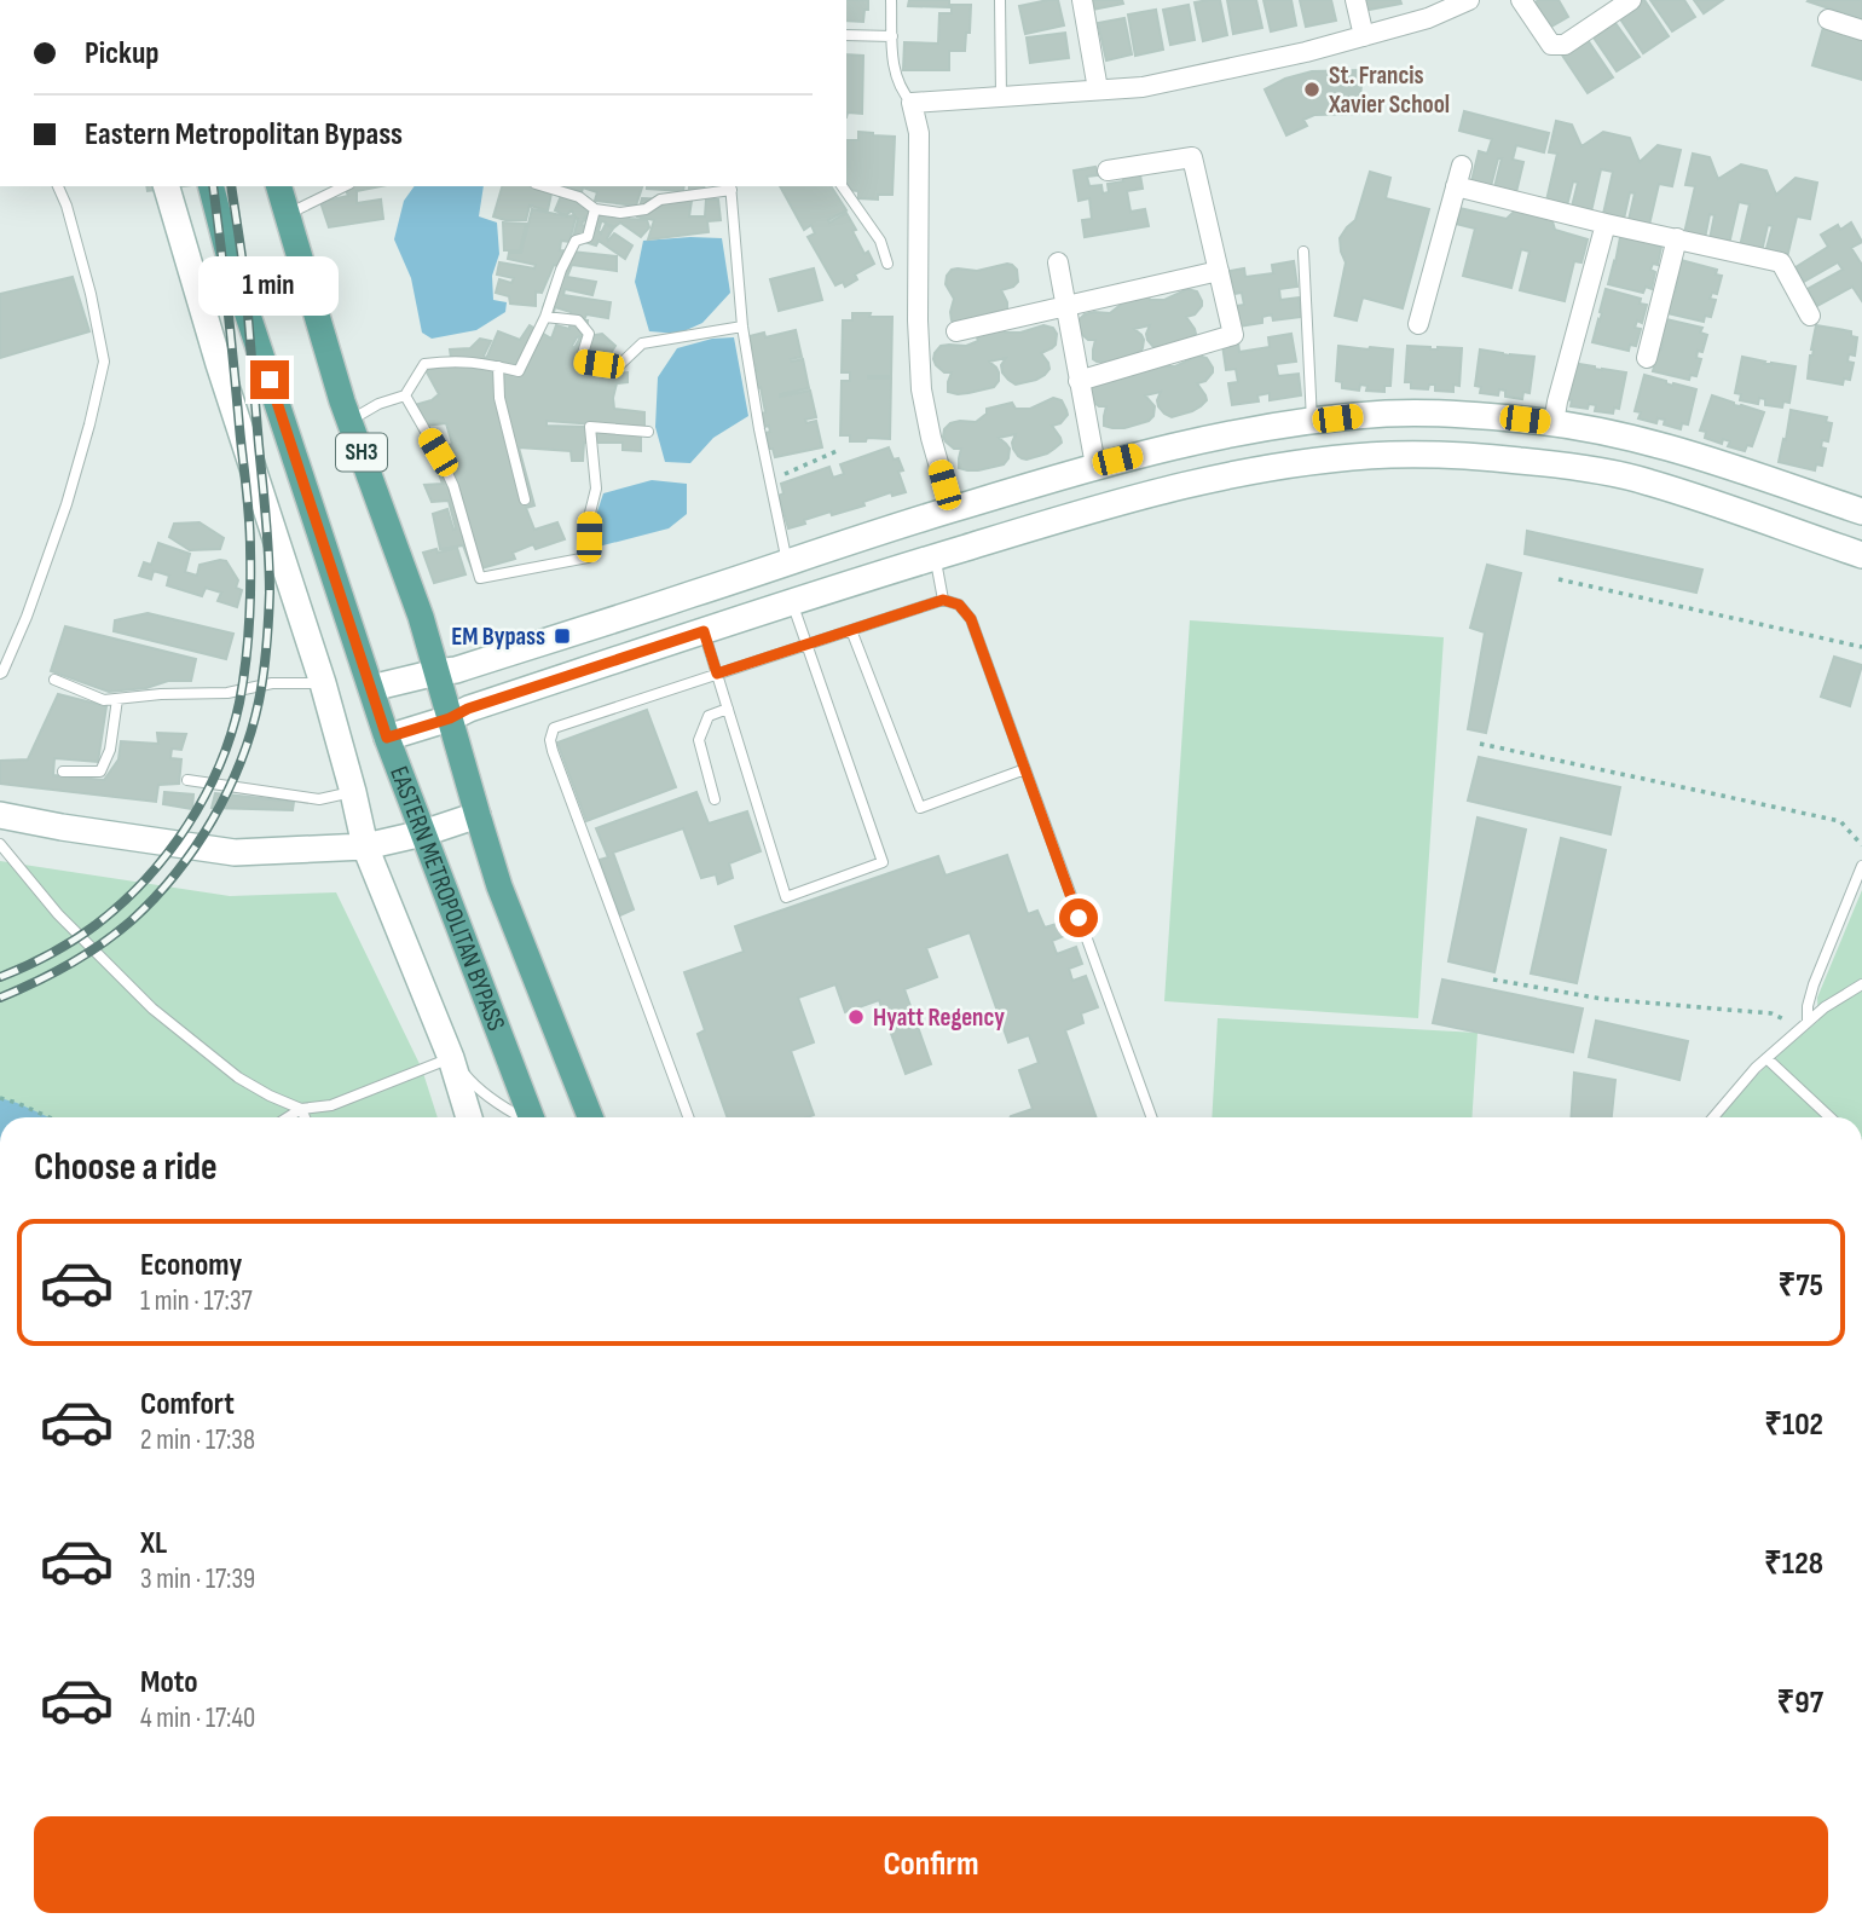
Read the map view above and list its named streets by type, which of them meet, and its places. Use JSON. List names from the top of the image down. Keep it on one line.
{"streets":{"main road":["SH3","EASTERN METROPOLITAN BYPASS"]},"places":{"other":["St. Francis Xavier School","Hyatt Regency"],"transit":["EM Bypass"]},"page":{"banner":["Pickup","Eastern Metropolitan Bypass"],"bubble":"1 min","heading":"Choose a ride","list":[{"name":"Economy","note":"1 min · 17:37","value":"₹75"},{"name":"Comfort","note":"2 min · 17:38","value":"₹102"},{"name":"XL","note":"3 min · 17:39","value":"₹128"},{"name":"Moto","note":"4 min · 17:40","value":"₹97"}],"buttons":"Confirm"}}
